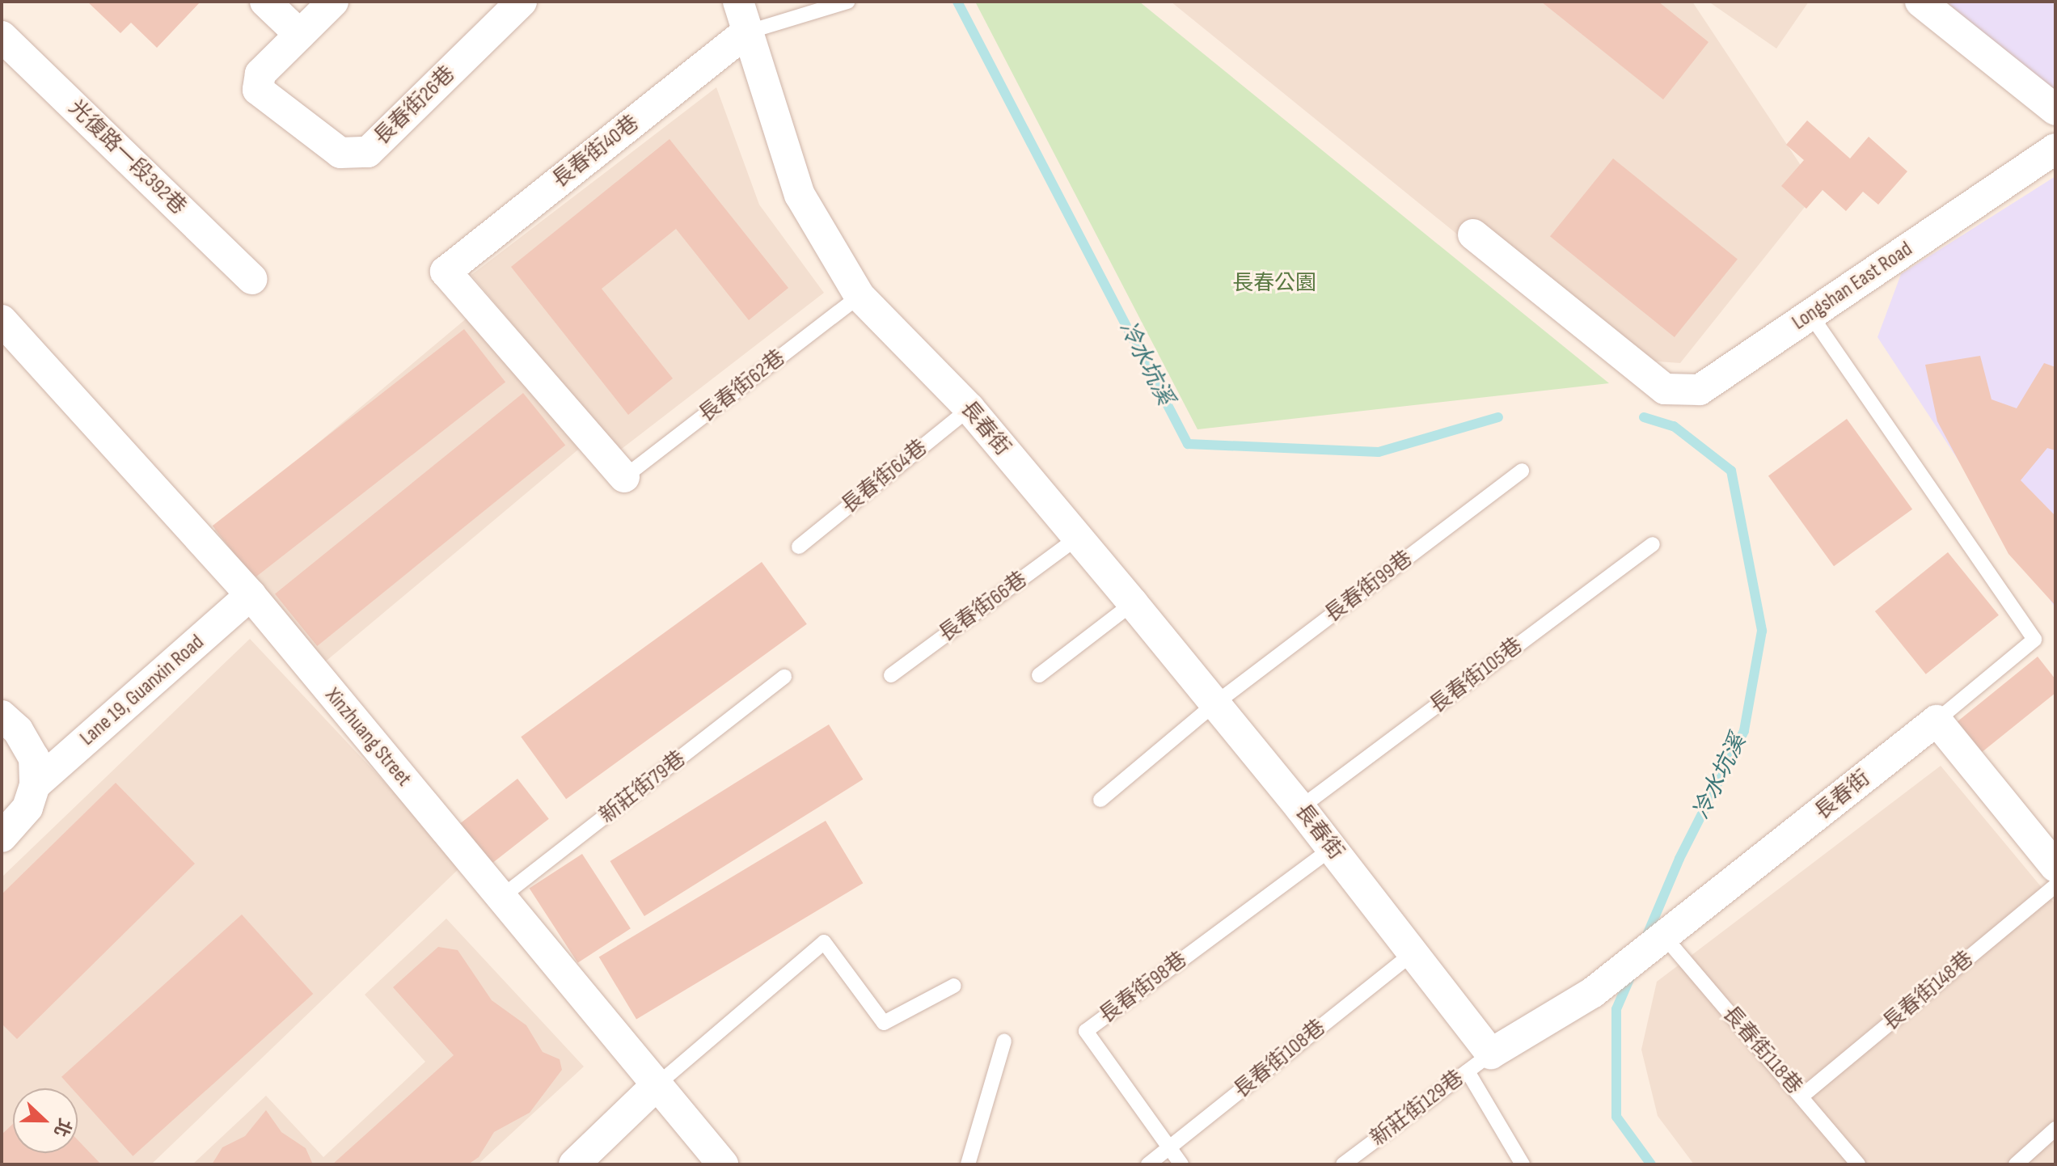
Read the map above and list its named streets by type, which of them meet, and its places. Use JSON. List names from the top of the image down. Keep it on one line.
{"streets":{"street":["長春街26巷","長春街40巷","光復路一段392巷","Longshan East Road","長春街","Lane 19, Guanxin Road","Xinzhuang Street"],"lane":["長春街62巷","長春街64巷","長春街99巷","長春街66巷","長春街105巷","新莊街79巷","長春街98巷","長春街148巷","長春街118巷","長春街108巷","新莊街129巷"]},"crossings":[["長春街40巷","長春街62巷"],["長春街40巷","長春街"],["長春街62巷","長春街"],["長春街","長春街64巷"],["長春街","長春街99巷"],["長春街","長春街66巷"],["長春街","長春街105巷"],["長春街","長春街98巷"],["長春街","長春街118巷"],["長春街","長春街108巷"],["長春街","新莊街129巷"],["Lane 19, Guanxin Road","Xinzhuang Street"],["Xinzhuang Street","新莊街79巷"],["長春街98巷","長春街108巷"],["長春街148巷","長春街118巷"]],"water":["冷水坑溪"],"parks":["長春公園"],"north":"right"}
